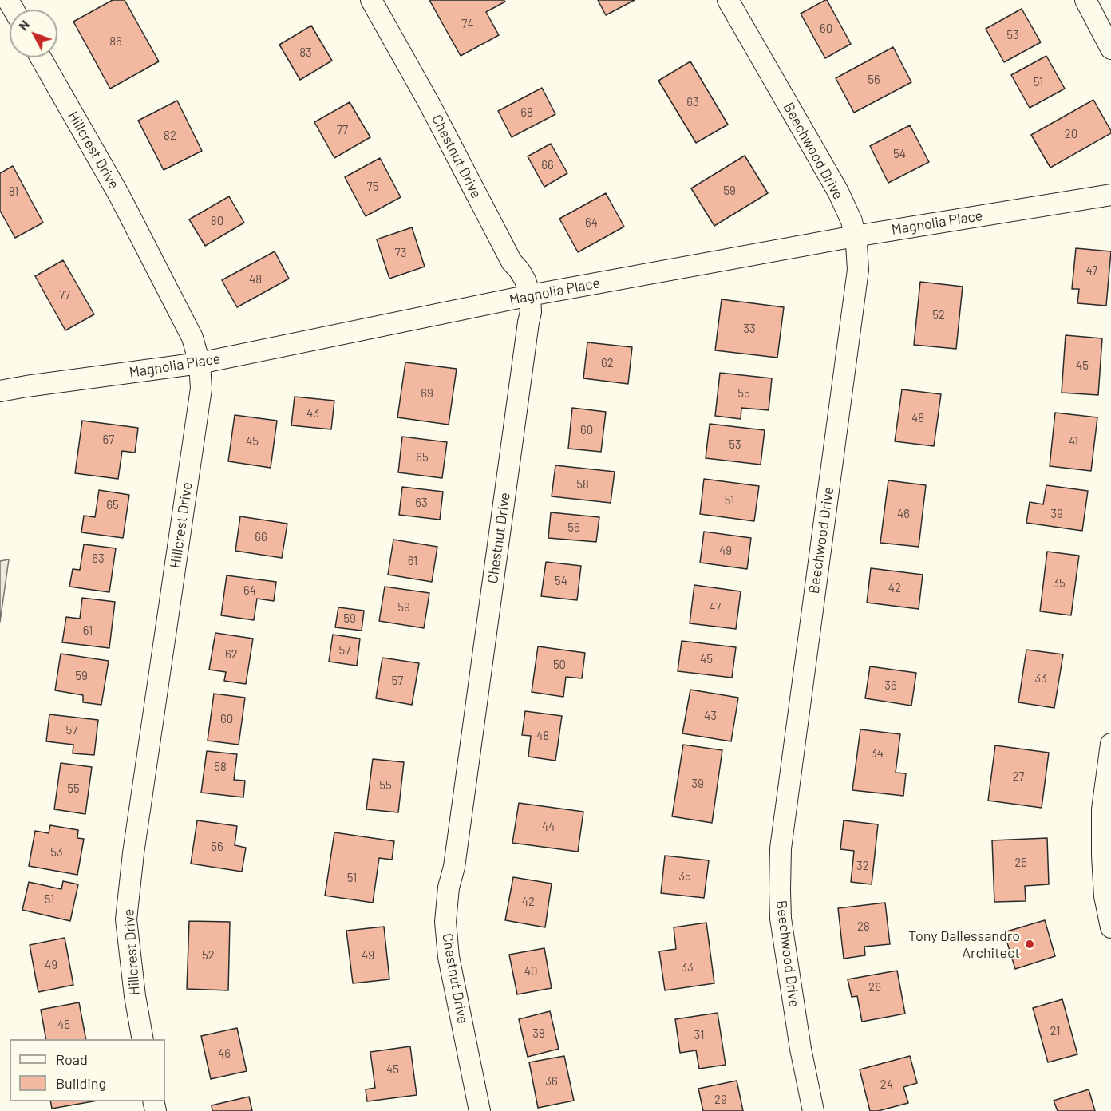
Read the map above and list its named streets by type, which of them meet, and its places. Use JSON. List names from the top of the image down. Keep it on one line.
{"streets":{"street":["Hillcrest Drive","Beechwood Drive","Chestnut Drive","Magnolia Place"]},"crossings":[["Hillcrest Drive","Magnolia Place"],["Beechwood Drive","Magnolia Place"],["Chestnut Drive","Magnolia Place"]],"places":["Tony Dallessandro Architect"],"house_numbers":["74","60","53","86","83","56","51","63","68","77","20","82","54","66","75","59","81","80","64","73","47","48","77","52","33","62","45","69","55","43","48","60","67","45","41","53","65","58","51","63","65","46","39","56","66","49","63","61","54","35","42","64","59","47","59","61","57","62","45","50","59","33","57","36","43","60","57","48","34","58","27","39","55","55","44","56","53","25","32","35","51","51","42","28","52","49","49","33","40","26","45","21","38","31","46","45","36","24","29"],"legend":["Road","Building"],"north":"top left"}
